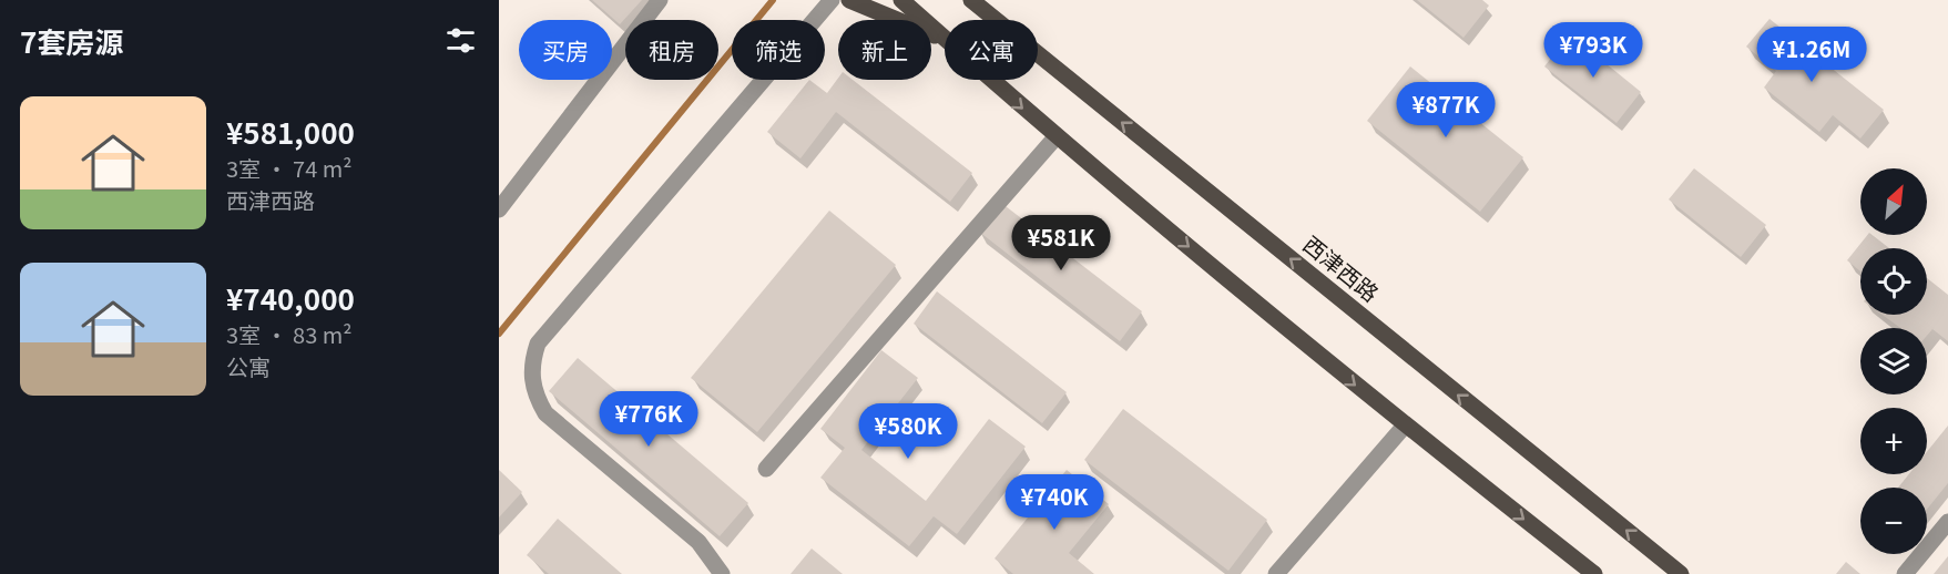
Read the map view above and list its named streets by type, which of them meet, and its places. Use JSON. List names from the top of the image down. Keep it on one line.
{"streets":{"main road":["西津西路"]},"north":"top right","page":{"heading":"7套房源","chip":["买房","租房","筛选","新上","公寓"],"price":["¥793K","¥1.26M","¥877K","¥581K","¥776K","¥580K","¥740K"],"list":[{"name":"¥581,000","note":"3室 · 74 m² · 西津西路"},{"name":"¥740,000","note":"3室 · 83 m² · 公寓"}],"map_buttons":["+","−"]}}
